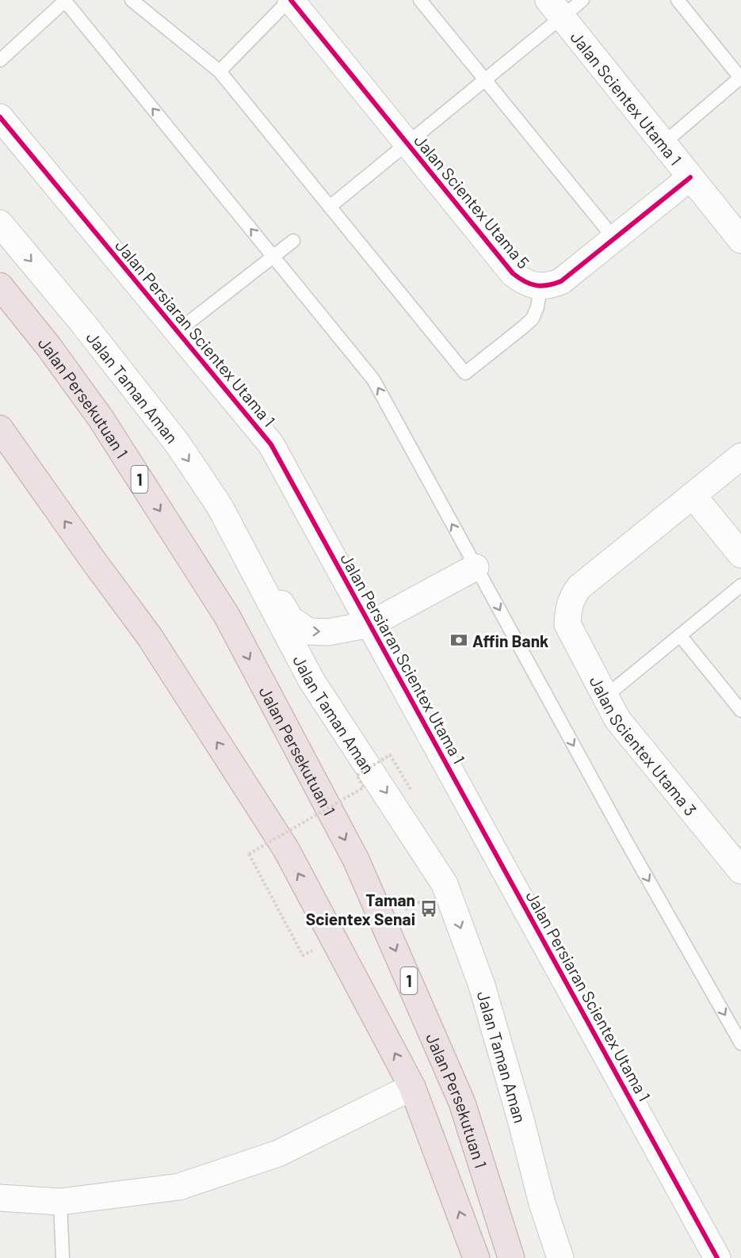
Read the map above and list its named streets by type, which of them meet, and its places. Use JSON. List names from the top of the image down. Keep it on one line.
{"streets":{"highway":["Jalan Persekutuan 1","1"],"street":["Jalan Scientex Utama 1","Jalan Scientex Utama 5","Jalan Persiaran Scientex Utama 1","Jalan Taman Aman","Jalan Scientex Utama 3"]},"crossings":[["Jalan Scientex Utama 1","Jalan Scientex Utama 5"]],"one_way":["Jalan Taman Aman"],"places":{"bank":["Affin Bank"],"bus stop":["Taman Scientex Senai"]}}
